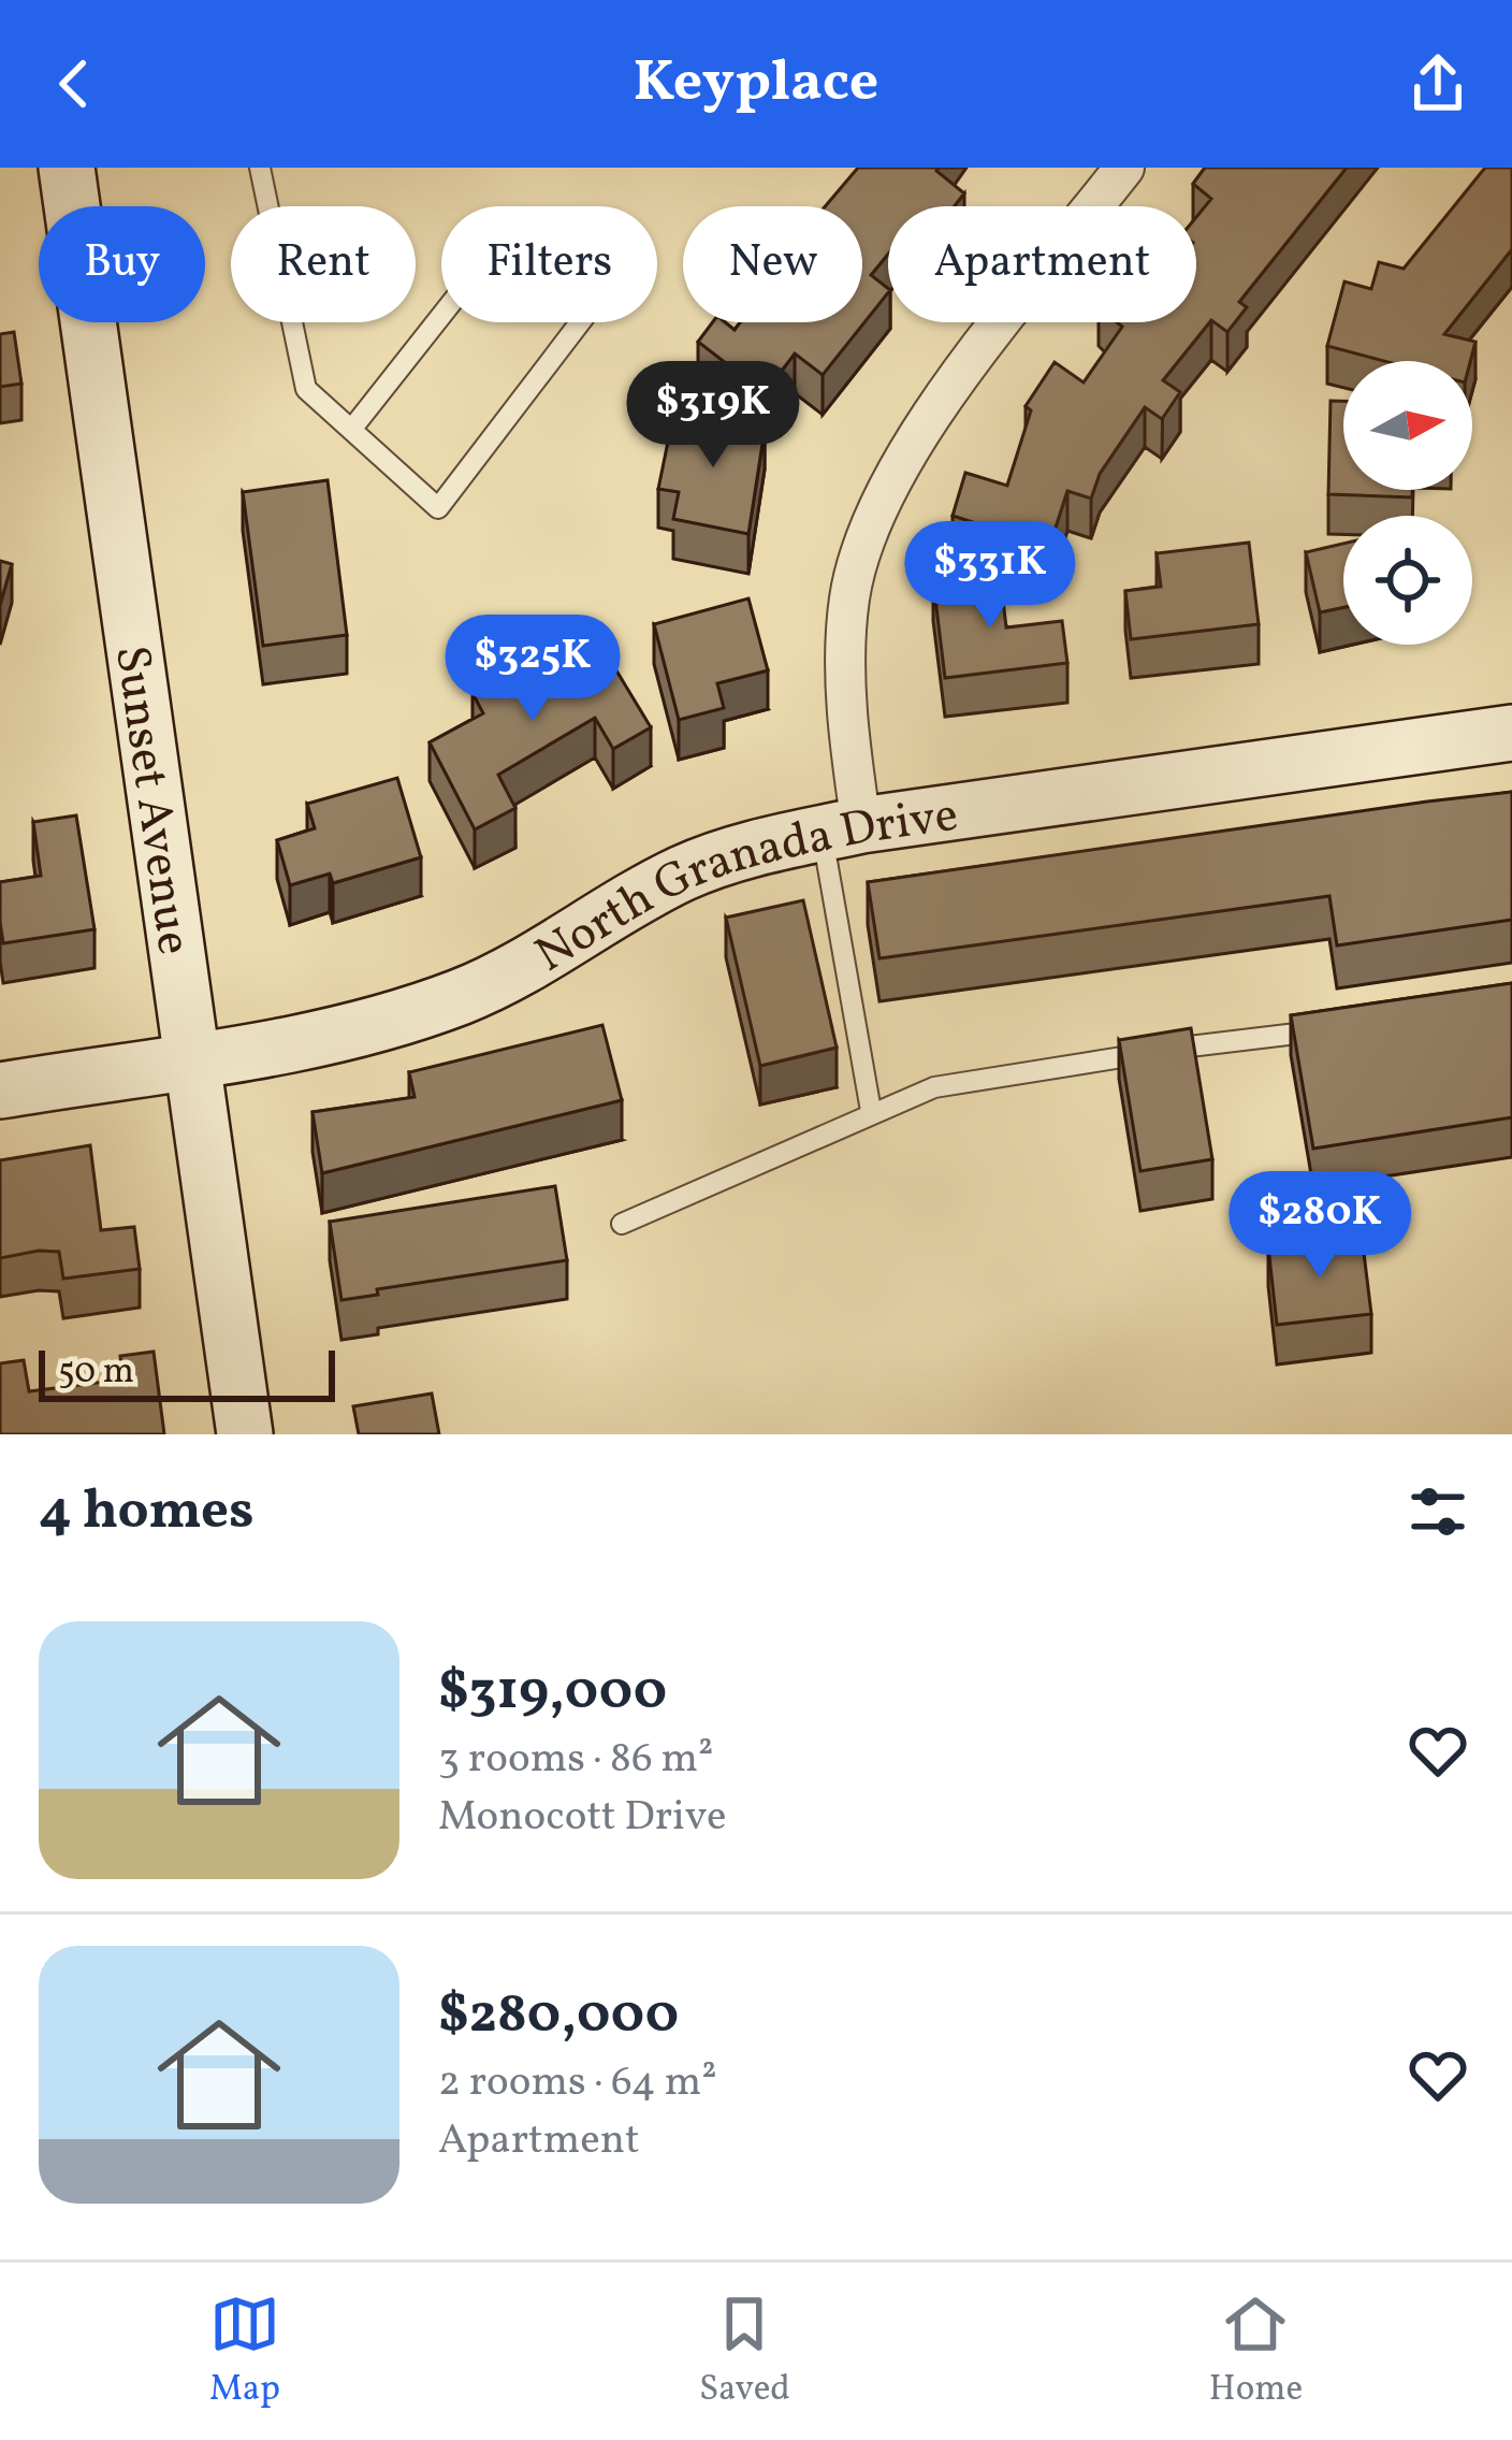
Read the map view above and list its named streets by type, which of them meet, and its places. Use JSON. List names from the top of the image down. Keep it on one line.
{"streets":{"street":["Sunset Avenue","North Granada Drive"]},"crossings":[["Sunset Avenue","North Granada Drive"]],"scale_bar":"50 m","north":"right","page":{"header":"Keyplace","chip":["Buy","Rent","Filters","New","Apartment"],"price":["$319K","$331K","$325K","$280K"],"scale":"50 m","heading":"4 homes","list":[{"name":"$319,000","note":"3 rooms · 86 m² · Monocott Drive"},{"name":"$280,000","note":"2 rooms · 64 m² · Apartment"}],"tabs":["Map","Saved","Home"]}}
